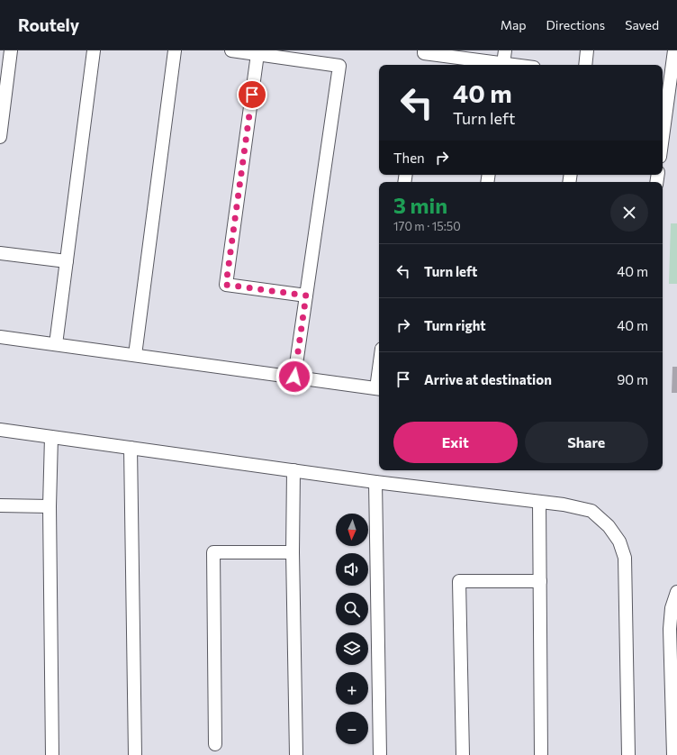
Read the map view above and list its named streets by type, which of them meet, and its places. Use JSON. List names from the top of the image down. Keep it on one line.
{"north":"bottom","page":{"header":"Routely","nav":["Map","Directions","Saved"],"turn":["40 m","Turn left"],"then":"Then","heading":["3 min","170 m · 15:50"],"list":[{"name":"Turn left","value":"40 m"},{"name":"Turn right","value":"40 m"},{"name":"Arrive at destination","value":"90 m"}],"buttons":["Exit","Share"],"map_buttons":["+","−"]}}
